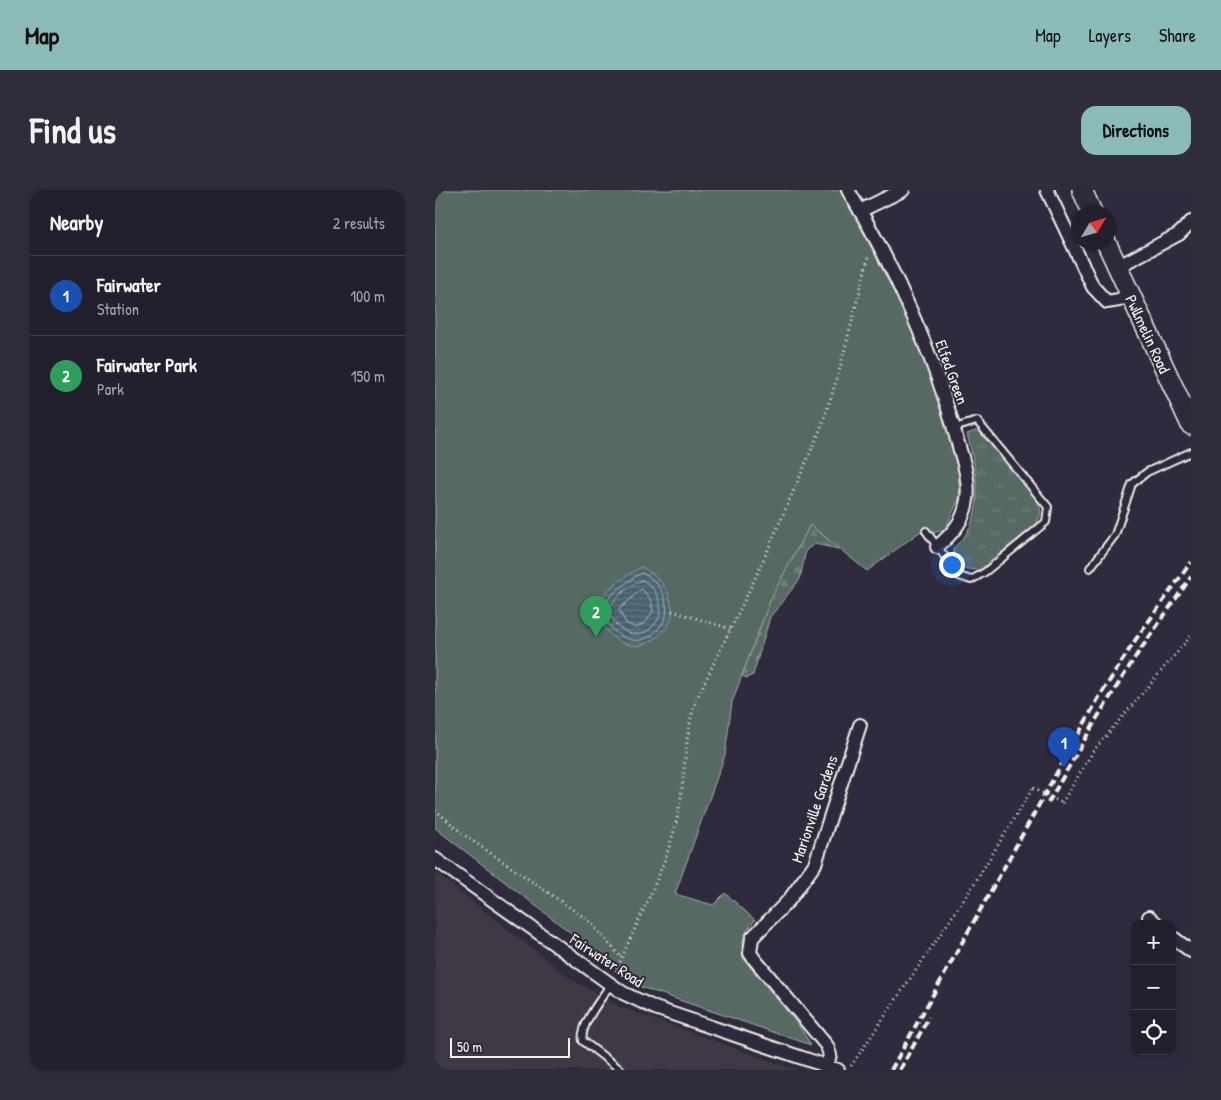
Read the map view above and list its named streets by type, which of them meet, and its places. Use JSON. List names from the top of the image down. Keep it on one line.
{"streets":{"street":["Pwllmelin Road","Elfed Green","Marionville Gardens","Fairwater Road"]},"crossings":[["Marionville Gardens","Fairwater Road"]],"scale_bar":"50 m","north":"top right","page":{"header":"Map","nav":["Map","Layers","Share"],"buttons":"Directions","title":"Find us","heading":["Nearby","2 results"],"list":[{"mark":"1","name":"Fairwater","note":"Station","value":"100 m"},{"mark":"2","name":"Fairwater Park","note":"Park","value":"150 m"}],"pins":["2","1"],"map_buttons":["+","−"],"scale":"50 m"}}
